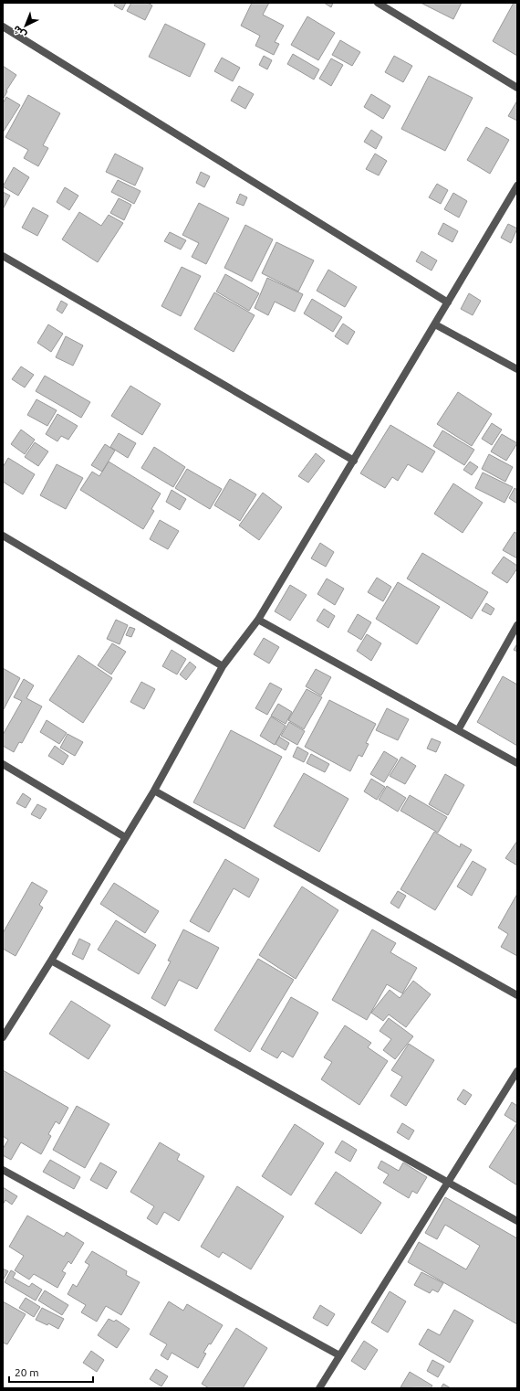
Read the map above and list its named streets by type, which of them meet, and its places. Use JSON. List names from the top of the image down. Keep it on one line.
{"scale_bar":"20 m","north":"bottom left"}
